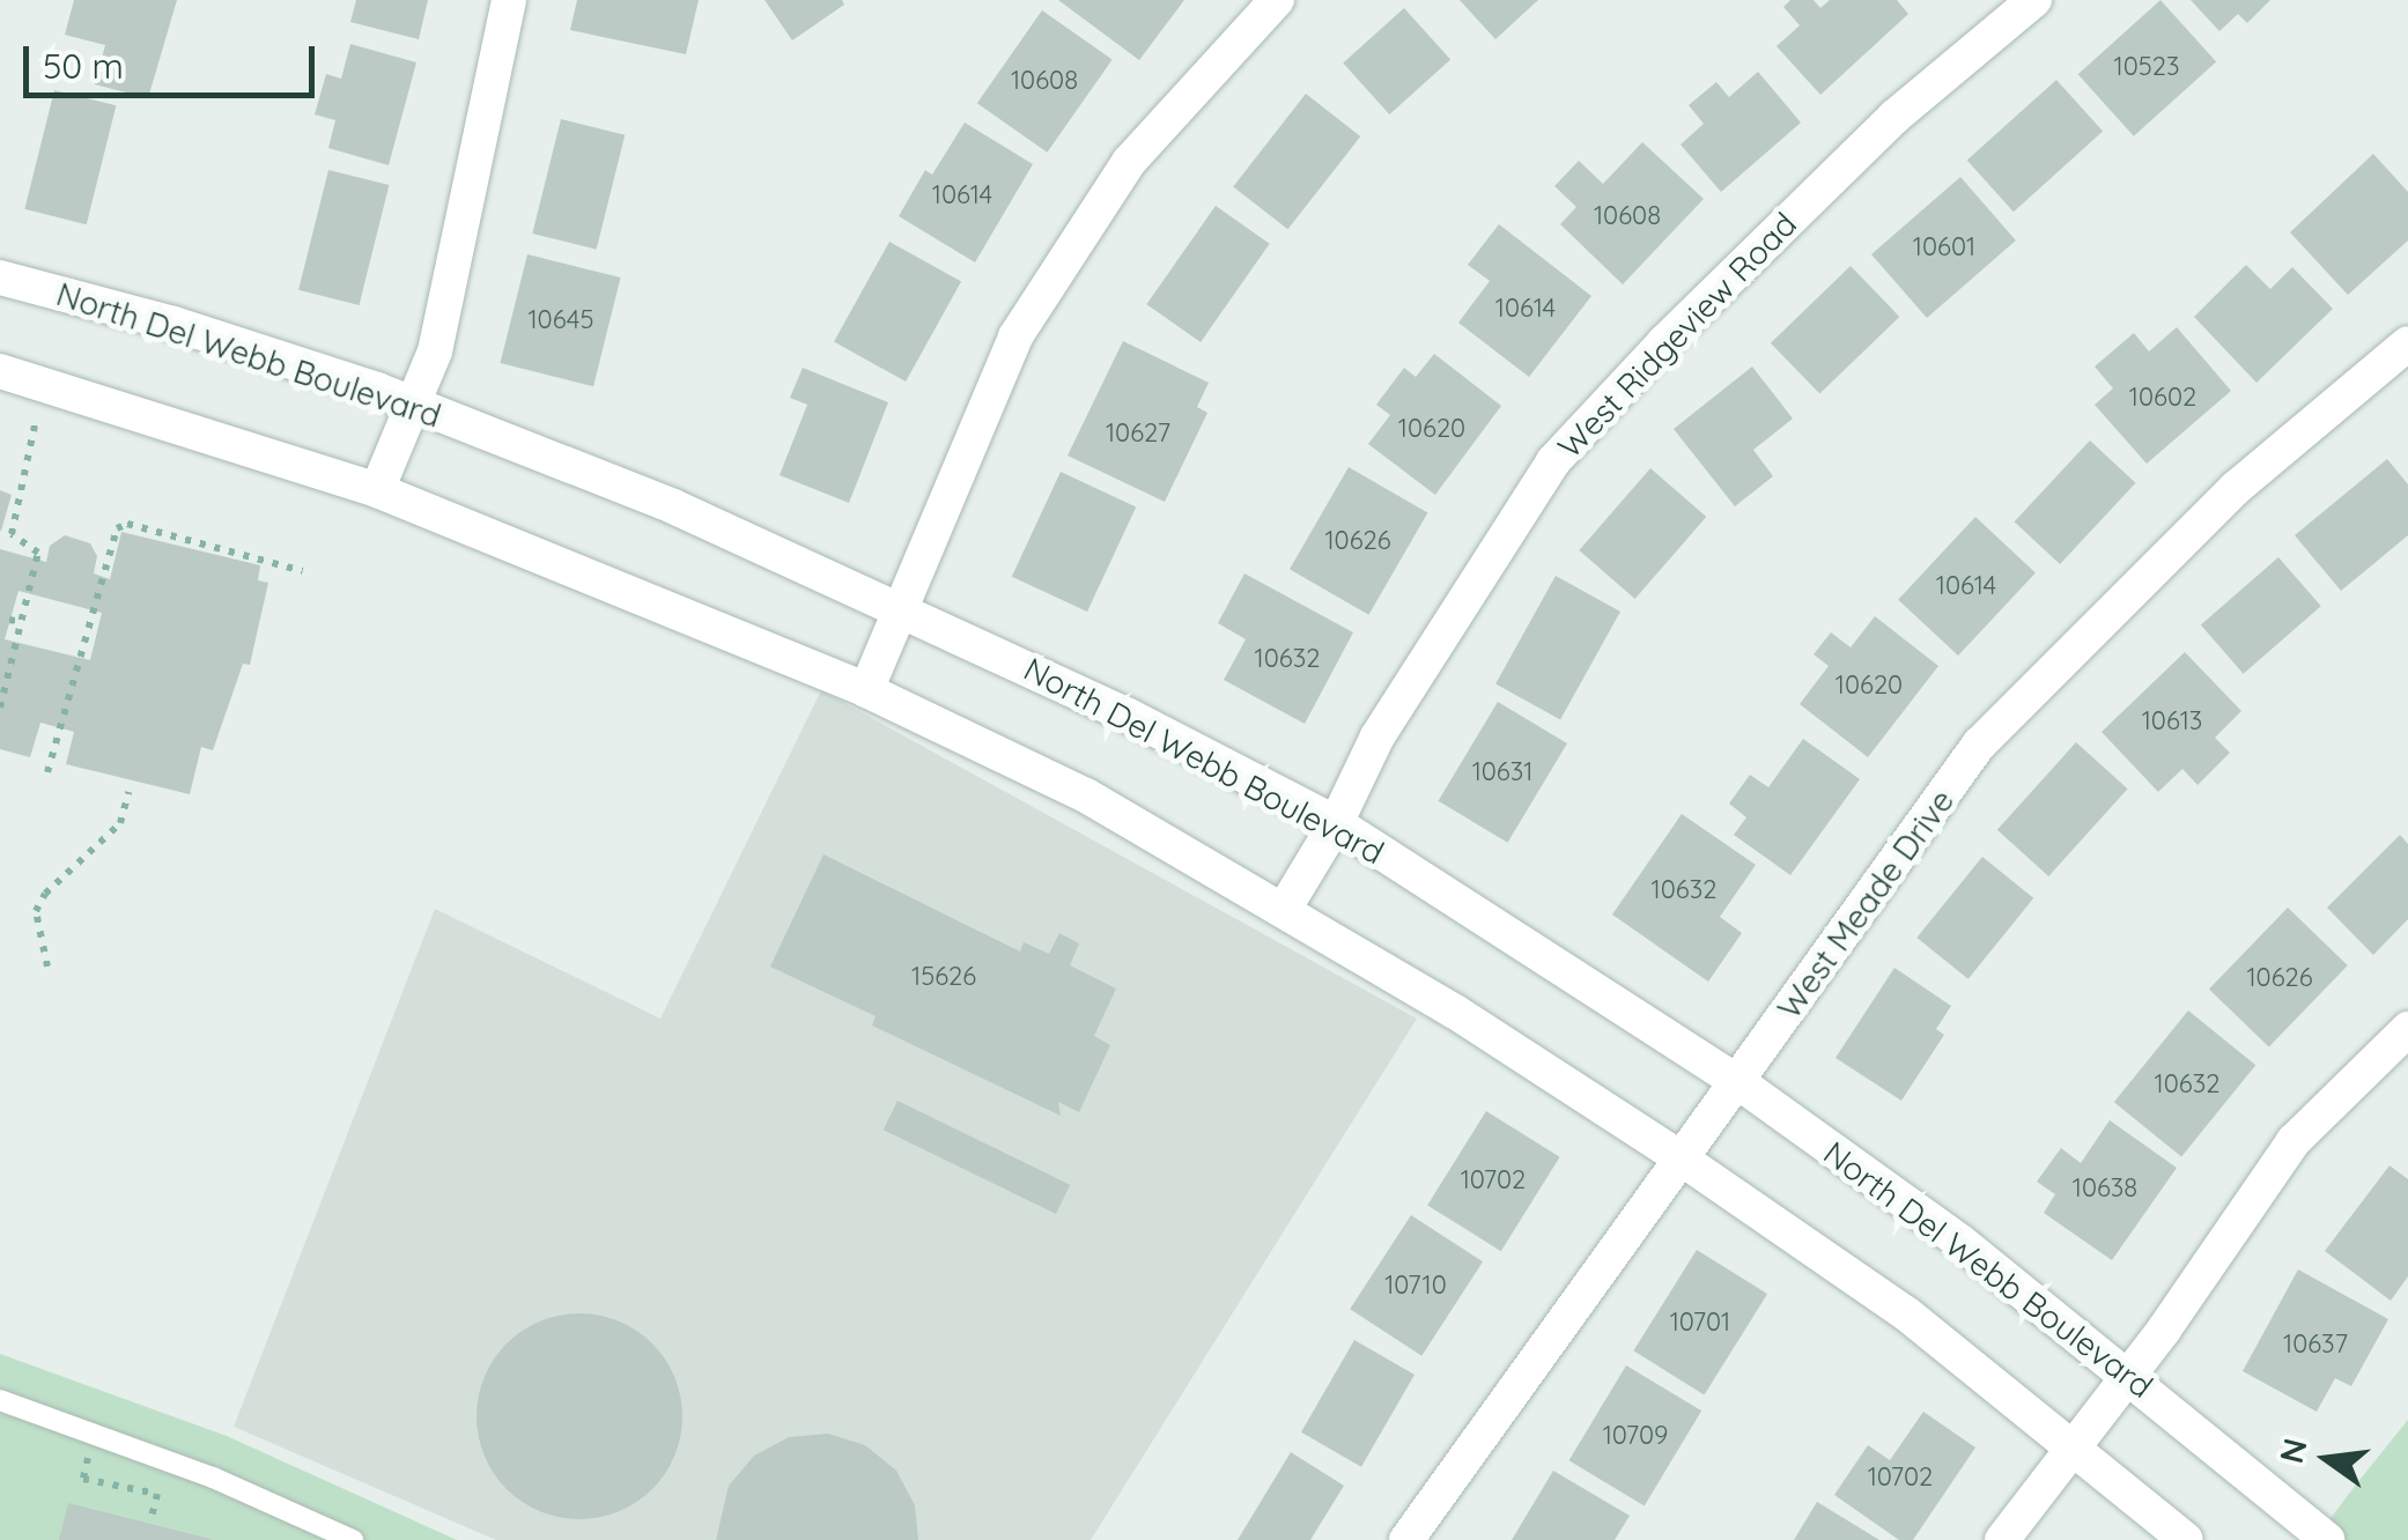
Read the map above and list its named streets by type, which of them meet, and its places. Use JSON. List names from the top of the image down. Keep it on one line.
{"streets":{"street":["West Ridgeview Road","North Del Webb Boulevard","West Meade Drive"]},"crossings":[["West Ridgeview Road","North Del Webb Boulevard"],["North Del Webb Boulevard","West Meade Drive"]],"house_numbers":["10523","10608","10614","10608","10601","10614","10645","10602","10620","10627","10626","10614","10632","10620","10613","10631","10632","15626","10626","10632","10702","10638","10710","10701","10637","10709","10702"],"scale_bar":"50 m","north":"left"}
